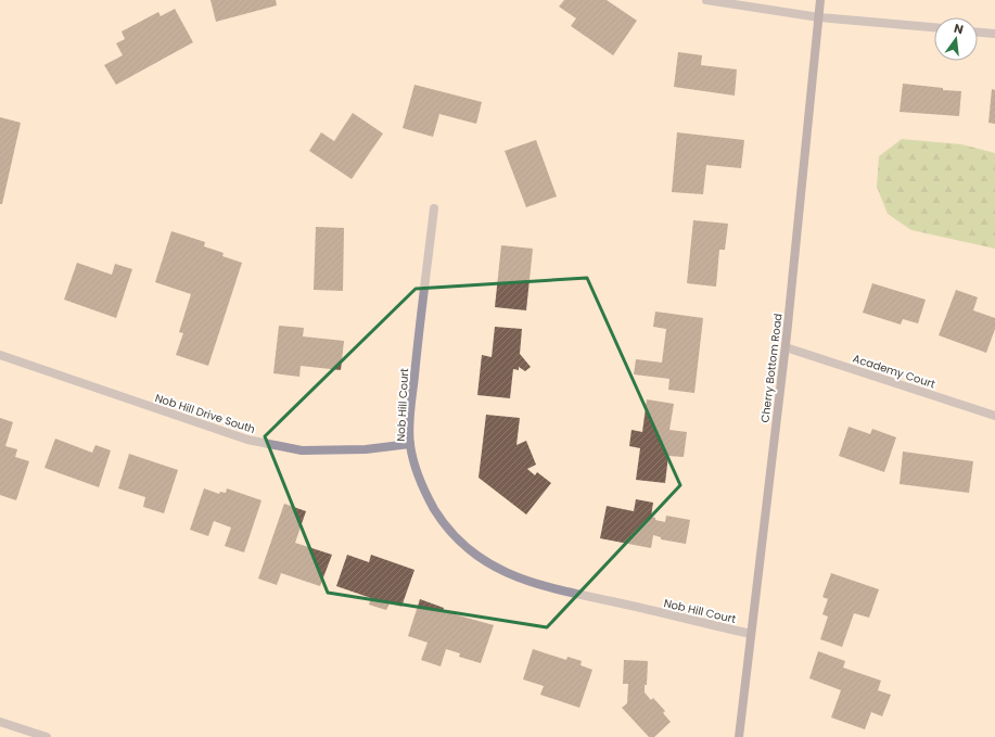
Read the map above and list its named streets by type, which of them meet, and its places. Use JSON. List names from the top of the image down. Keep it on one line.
{"streets":{"main road":["Cherry Bottom Road"],"street":["Academy Court","Nob Hill Court","Nob Hill Drive South"]},"crossings":[["Cherry Bottom Road","Academy Court"],["Cherry Bottom Road","Nob Hill Court"],["Nob Hill Court","Nob Hill Drive South"]],"north":"top"}
